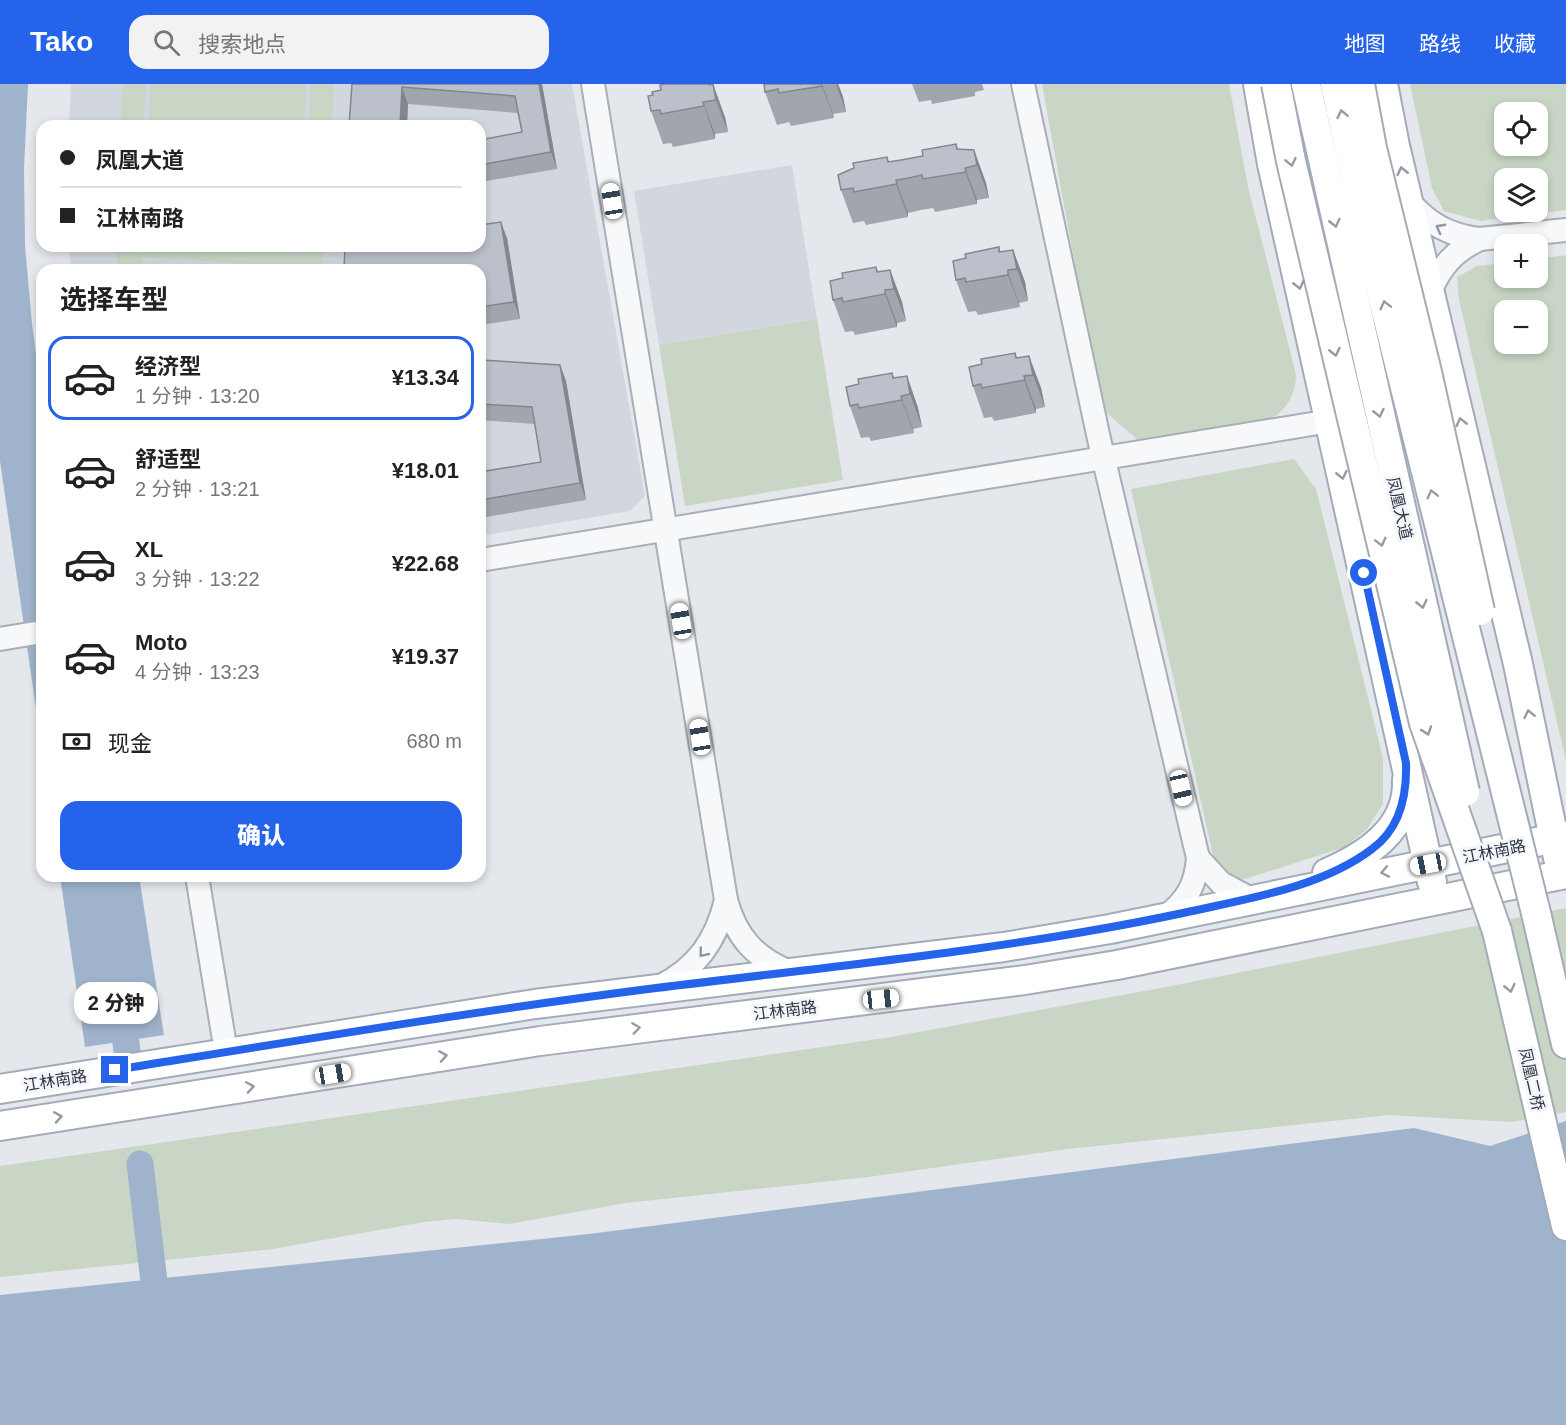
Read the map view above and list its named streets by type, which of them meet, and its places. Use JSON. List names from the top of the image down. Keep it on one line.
{"streets":{"main road":["凤凰大道","江林南路","凤凰二桥"]},"crossings":[["凤凰大道","凤凰二桥"]],"page":{"header":"Tako","search":"搜索地点","nav":["地图","路线","收藏"],"map_buttons":["+","−"],"banner":["凤凰大道","江林南路"],"heading":"选择车型","list":[{"name":"经济型","note":"1 分钟 · 13:20","value":"¥13.34"},{"name":"舒适型","note":"2 分钟 · 13:21","value":"¥18.01"},{"name":"XL","note":"3 分钟 · 13:22","value":"¥22.68"},{"name":"Moto","note":"4 分钟 · 13:23","value":"¥19.37"}],"pay":["现金","680 m"],"buttons":"确认","bubble":"2 分钟"}}
